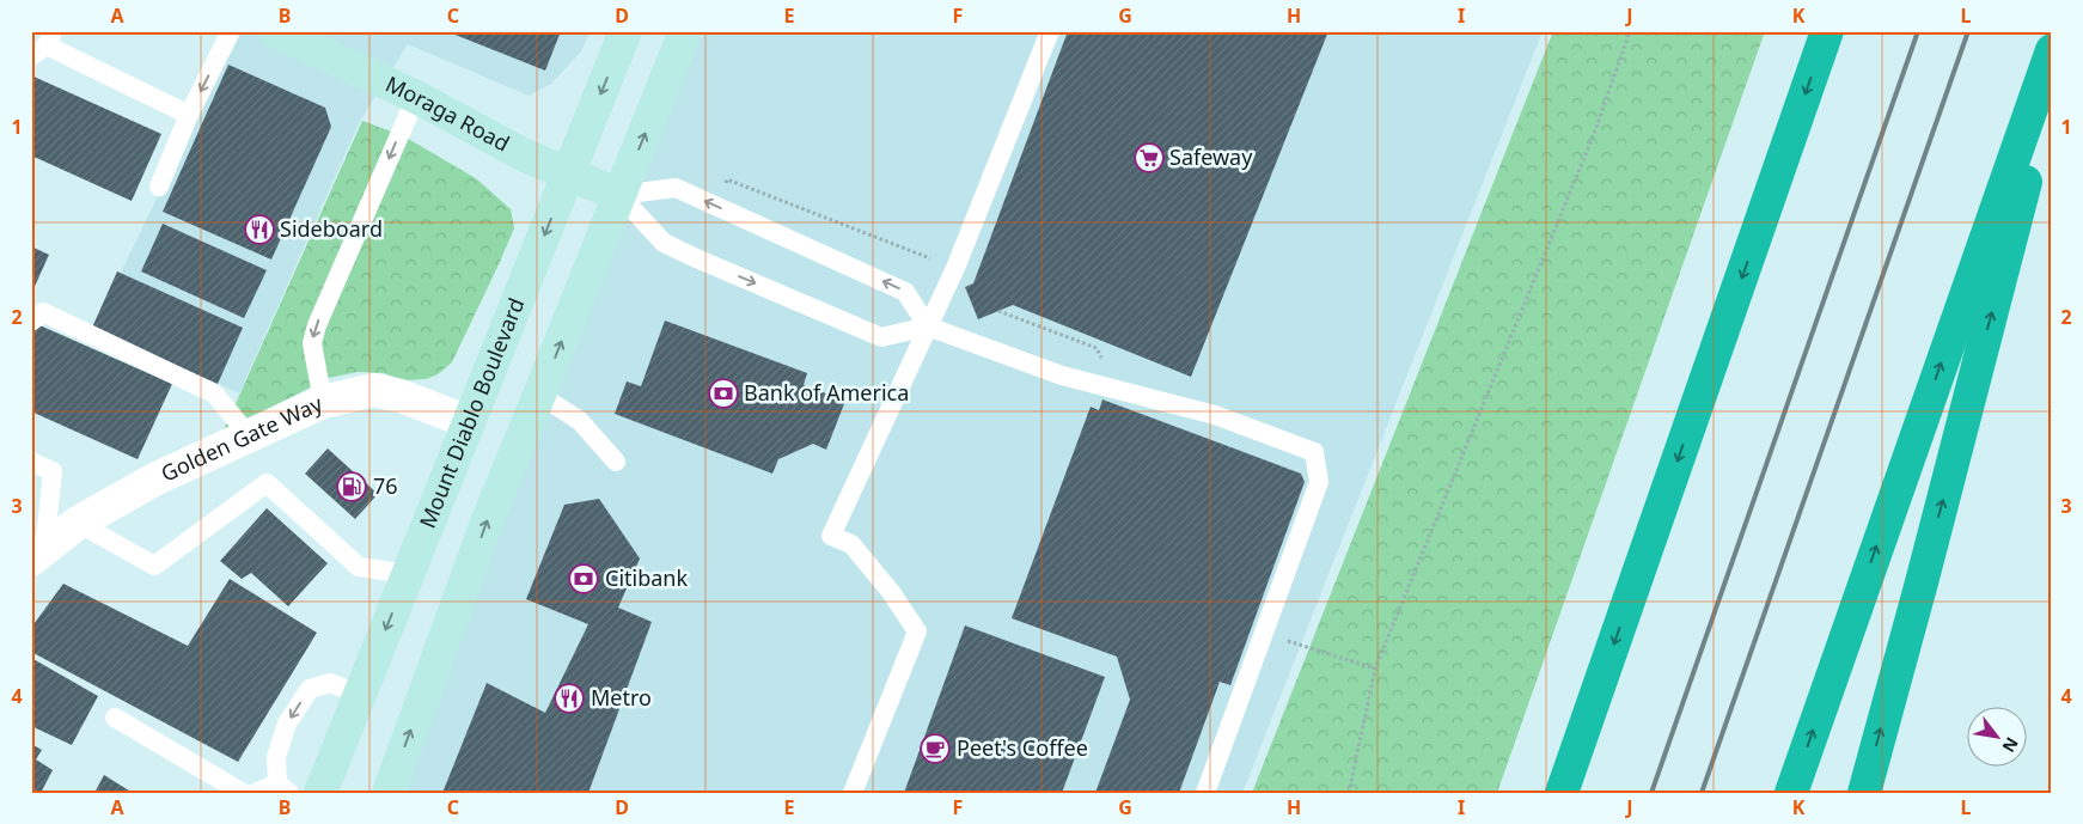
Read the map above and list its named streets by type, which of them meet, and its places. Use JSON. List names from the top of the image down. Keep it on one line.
{"streets":{"main road":["Moraga Road","Mount Diablo Boulevard"],"street":["Golden Gate Way"]},"crossings":[["Moraga Road","Mount Diablo Boulevard"],["Mount Diablo Boulevard","Golden Gate Way"]],"places":{"supermarket":["Safeway"],"restaurant":["Sideboard","Metro"],"bank":["Bank of America","Citibank"],"fuel station":["76"],"cafe":["Peet's Coffee"]},"north":"bottom right","grid":{"columns":["A","B","C","D","E","F","G","H","I","J","K","L"],"rows":["1","2","3","4"]}}
